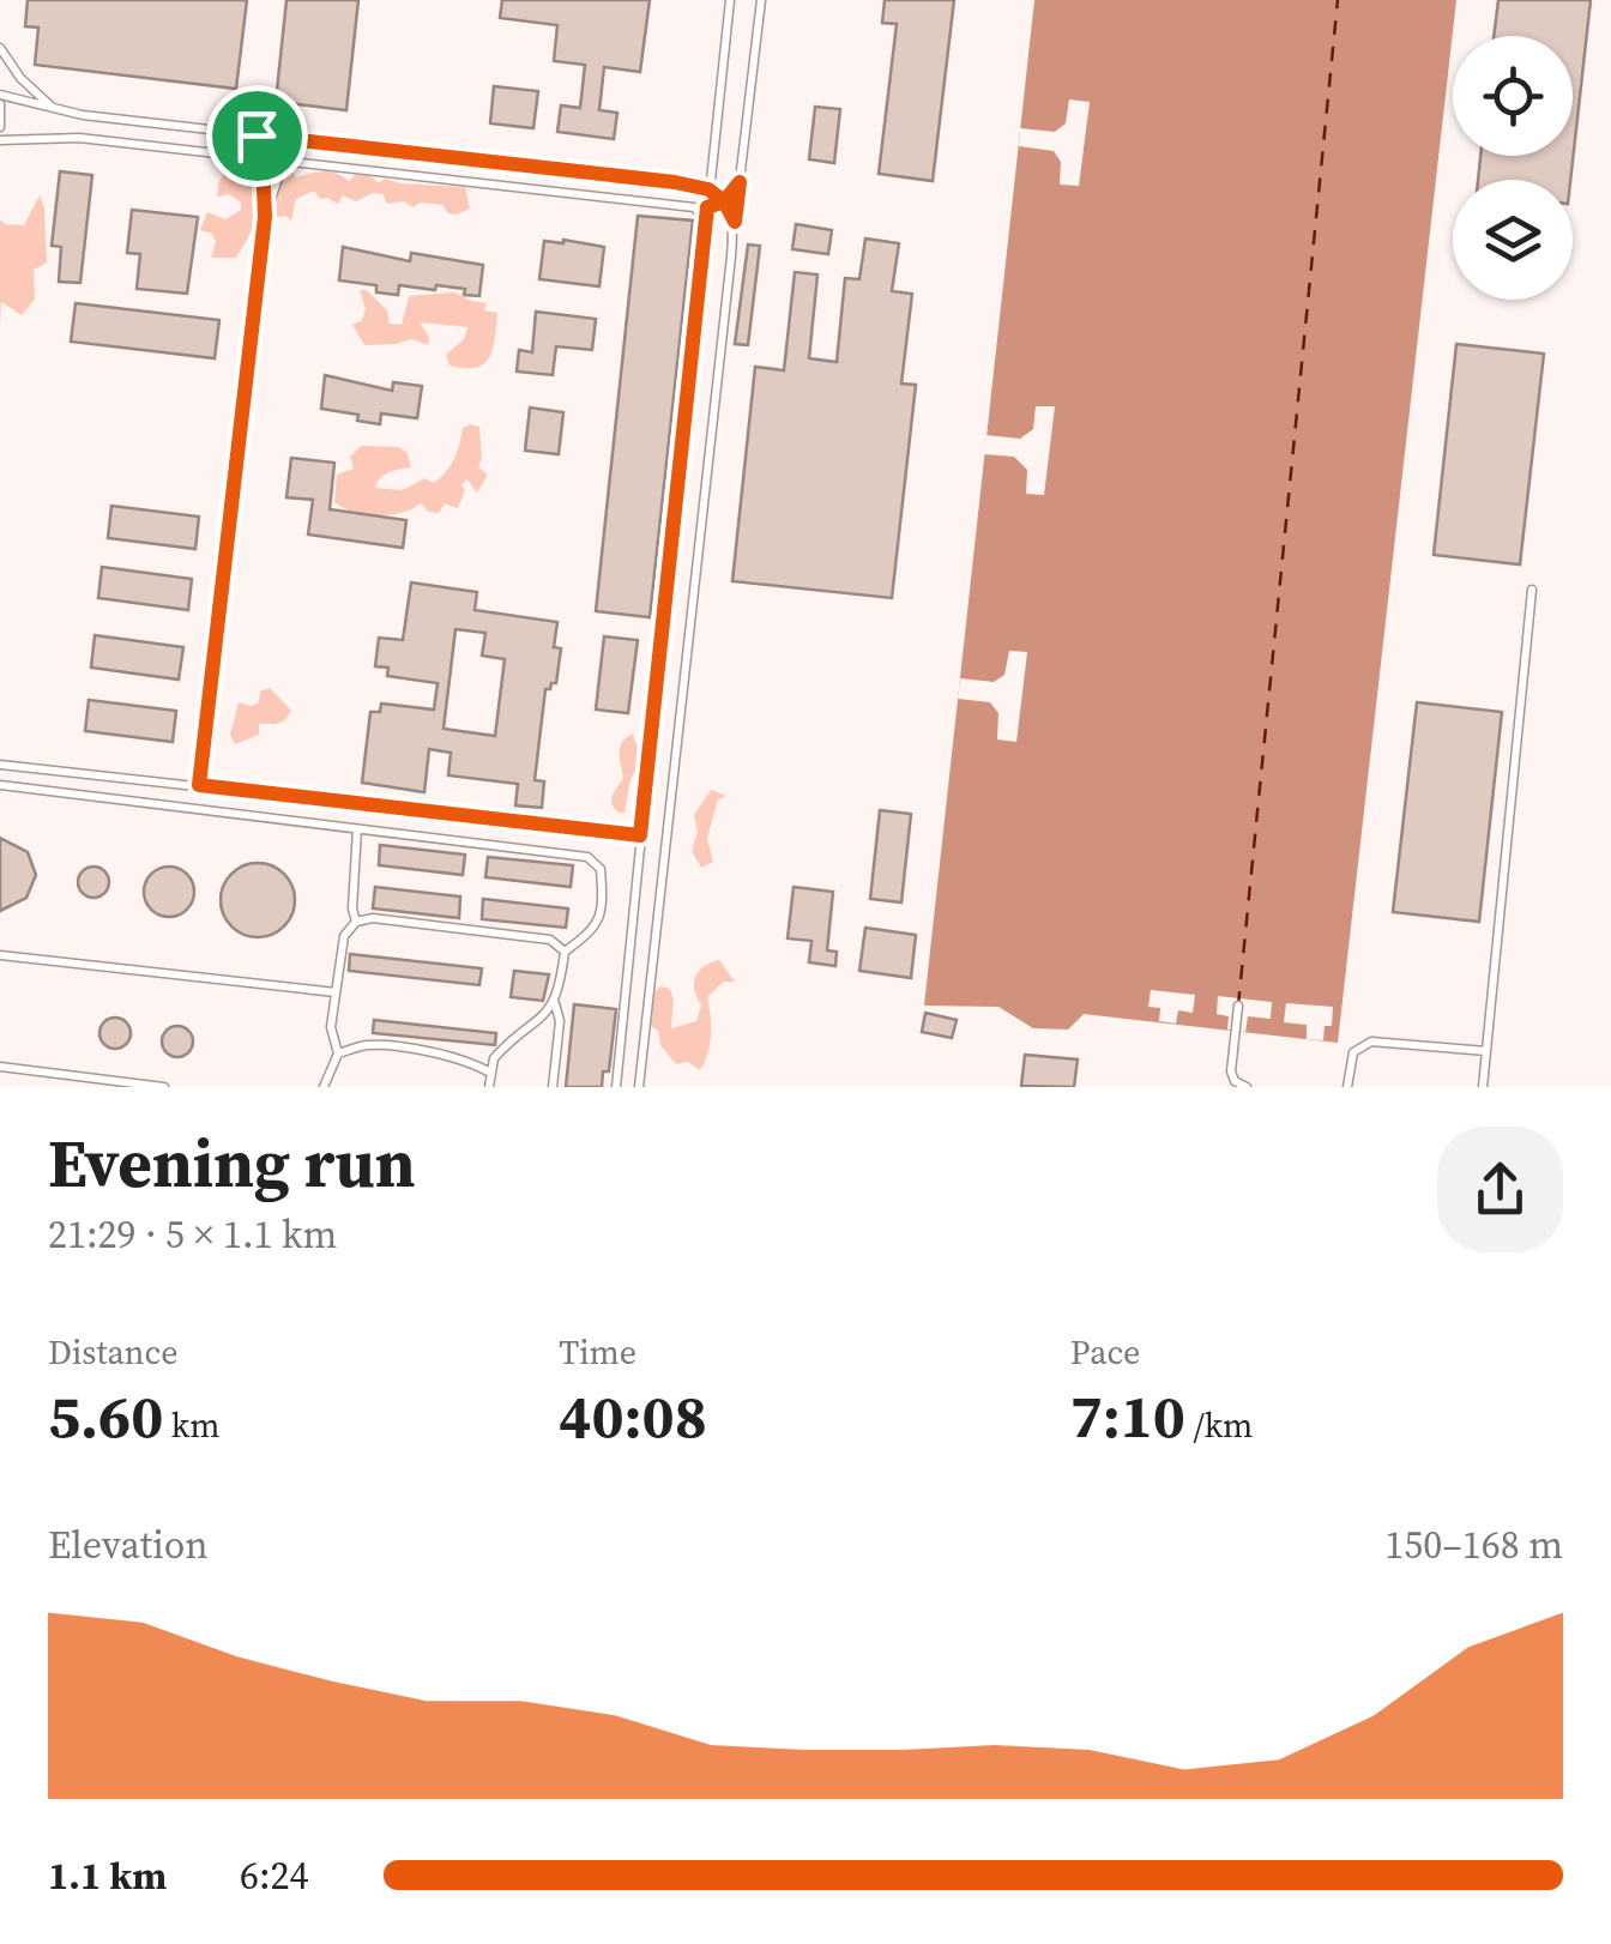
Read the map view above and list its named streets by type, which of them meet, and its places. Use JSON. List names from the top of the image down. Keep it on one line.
{"page":{"heading":["Evening run","21:29 · 5 × 1.1 km"],"stats":[["Distance","5.60 km"],["Time","40:08"],["Pace","7:10 /km"]],"chart":["Elevation","150–168 m"],"list":[{"name":"1.1 km","note":"6:24"}]}}
